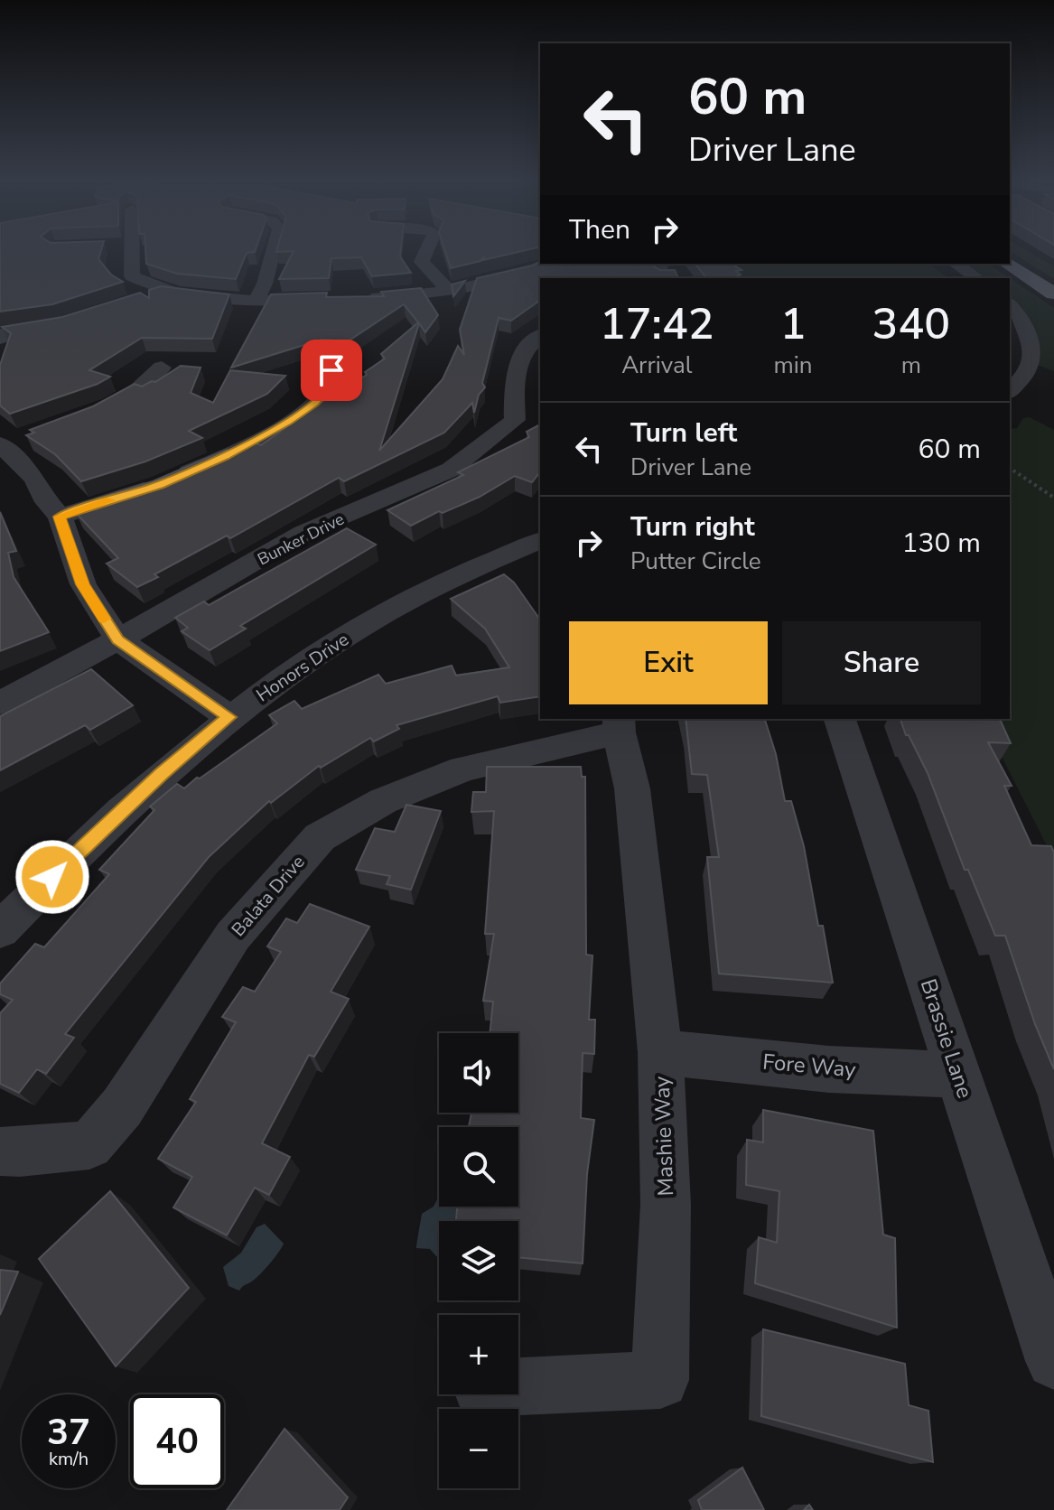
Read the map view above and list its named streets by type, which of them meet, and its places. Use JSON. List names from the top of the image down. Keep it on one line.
{"streets":{"street":["Bunker Drive","Honors Drive","Balata Drive","Brassie Lane","Fore Way","Mashie Way"]},"crossings":[["Balata Drive","Mashie Way"],["Brassie Lane","Fore Way"],["Fore Way","Mashie Way"]],"page":{"turn":["60 m","Driver Lane"],"then":"Then","eta":["17:42","Arrival","1","min","340","m"],"list":[{"name":"Turn left","note":"Driver Lane","value":"60 m"},{"name":"Turn right","note":"Putter Circle","value":"130 m"}],"buttons":["Exit","Share"],"map_buttons":["+","−"],"speed":"37 km/h","limit":"40"}}
